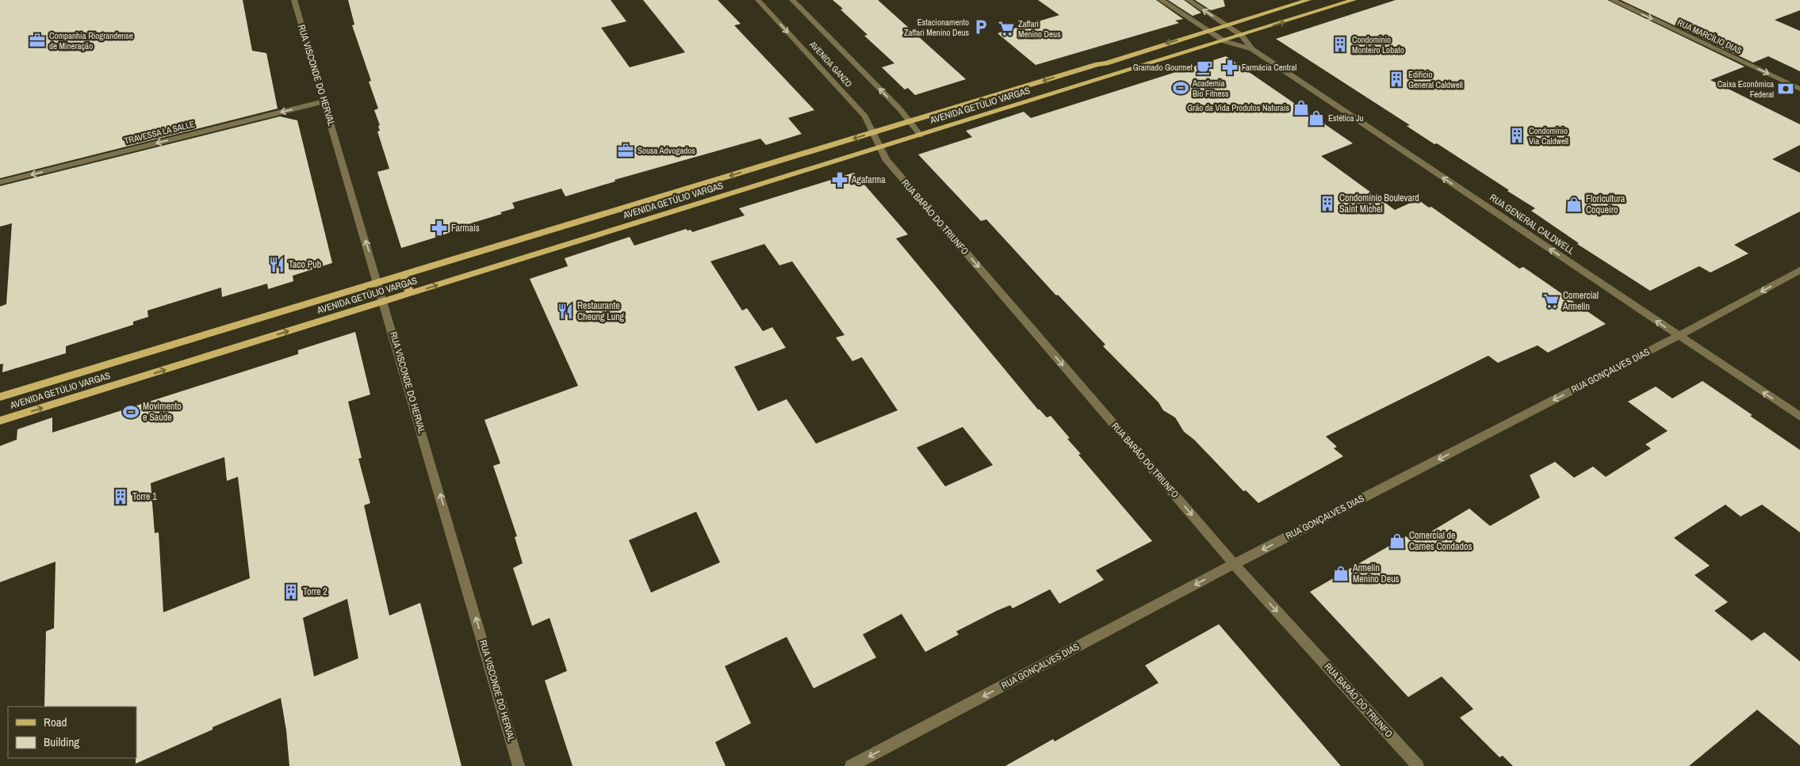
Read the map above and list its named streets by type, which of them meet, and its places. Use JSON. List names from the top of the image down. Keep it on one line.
{"streets":{"main road":["AVENIDA GETÚLIO VARGAS"],"street":["RUA MARCÍLIO DIAS","AVENIDA GANZO","RUA VISCONDE DO HERVAL","TRAVESSA LA SALLE","RUA BARÃO DO TRIUNFO","RUA GENERAL CALDWELL","RUA GONÇALVES DIAS"]},"crossings":[["AVENIDA GANZO","AVENIDA GETÚLIO VARGAS"],["AVENIDA GANZO","RUA BARÃO DO TRIUNFO"],["RUA VISCONDE DO HERVAL","AVENIDA GETÚLIO VARGAS"],["RUA VISCONDE DO HERVAL","TRAVESSA LA SALLE"],["AVENIDA GETÚLIO VARGAS","RUA BARÃO DO TRIUNFO"],["AVENIDA GETÚLIO VARGAS","RUA GENERAL CALDWELL"],["RUA BARÃO DO TRIUNFO","RUA GONÇALVES DIAS"],["RUA GENERAL CALDWELL","RUA GONÇALVES DIAS"]],"one_way":["RUA MARCÍLIO DIAS","RUA VISCONDE DO HERVAL","TRAVESSA LA SALLE","RUA BARÃO DO TRIUNFO","RUA GENERAL CALDWELL","RUA GONÇALVES DIAS"],"places":{"parking":["Estacionamento Zaffari Menino Deus"],"supermarket":["Zaffari Menino Deus","Comercial Armelin"],"office":["Companhia Riograndense de Mineração","Sousa Advogados"],"building":["Condomínio Monteiro Lobato","Edifício General Caldwell","Condomínio Via Caldwell","Condomínio Boulevard Saint Michel","Torre 1","Torre 2"],"cafe":["Gramado Gourmet"],"pharmacy":["Farmácia Central","Agafarma","Farmais"],"sports":["Academia Bio Fitness","Movimento e Saúde"],"bank":["Caixa Econômica Federal"],"shop":["Grão da Vida Produtos Naturais","Estética Ju","Floricultura Coqueiro","Comercial de Carnes Condados","Armelin Menino Deus"],"restaurant":["Taco Pub","Restaurante Cheung Lung"]},"legend":["Road","Building"]}
